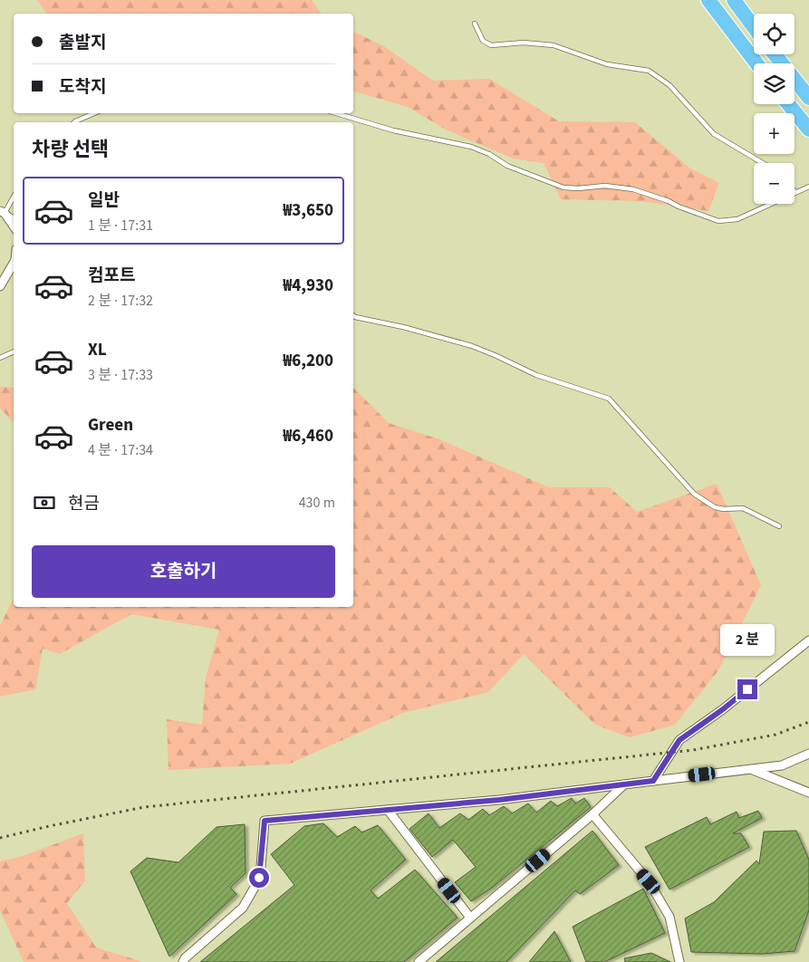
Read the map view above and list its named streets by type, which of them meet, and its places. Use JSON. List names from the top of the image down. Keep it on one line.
{"page":{"map_buttons":["+","−"],"banner":["출발지","도착지"],"heading":"차량 선택","list":[{"name":"일반","note":"1 분 · 17:31","value":"₩3,650"},{"name":"컴포트","note":"2 분 · 17:32","value":"₩4,930"},{"name":"XL","note":"3 분 · 17:33","value":"₩6,200"},{"name":"Green","note":"4 분 · 17:34","value":"₩6,460"}],"pay":["현금","430 m"],"buttons":"호출하기","bubble":"2 분"}}
